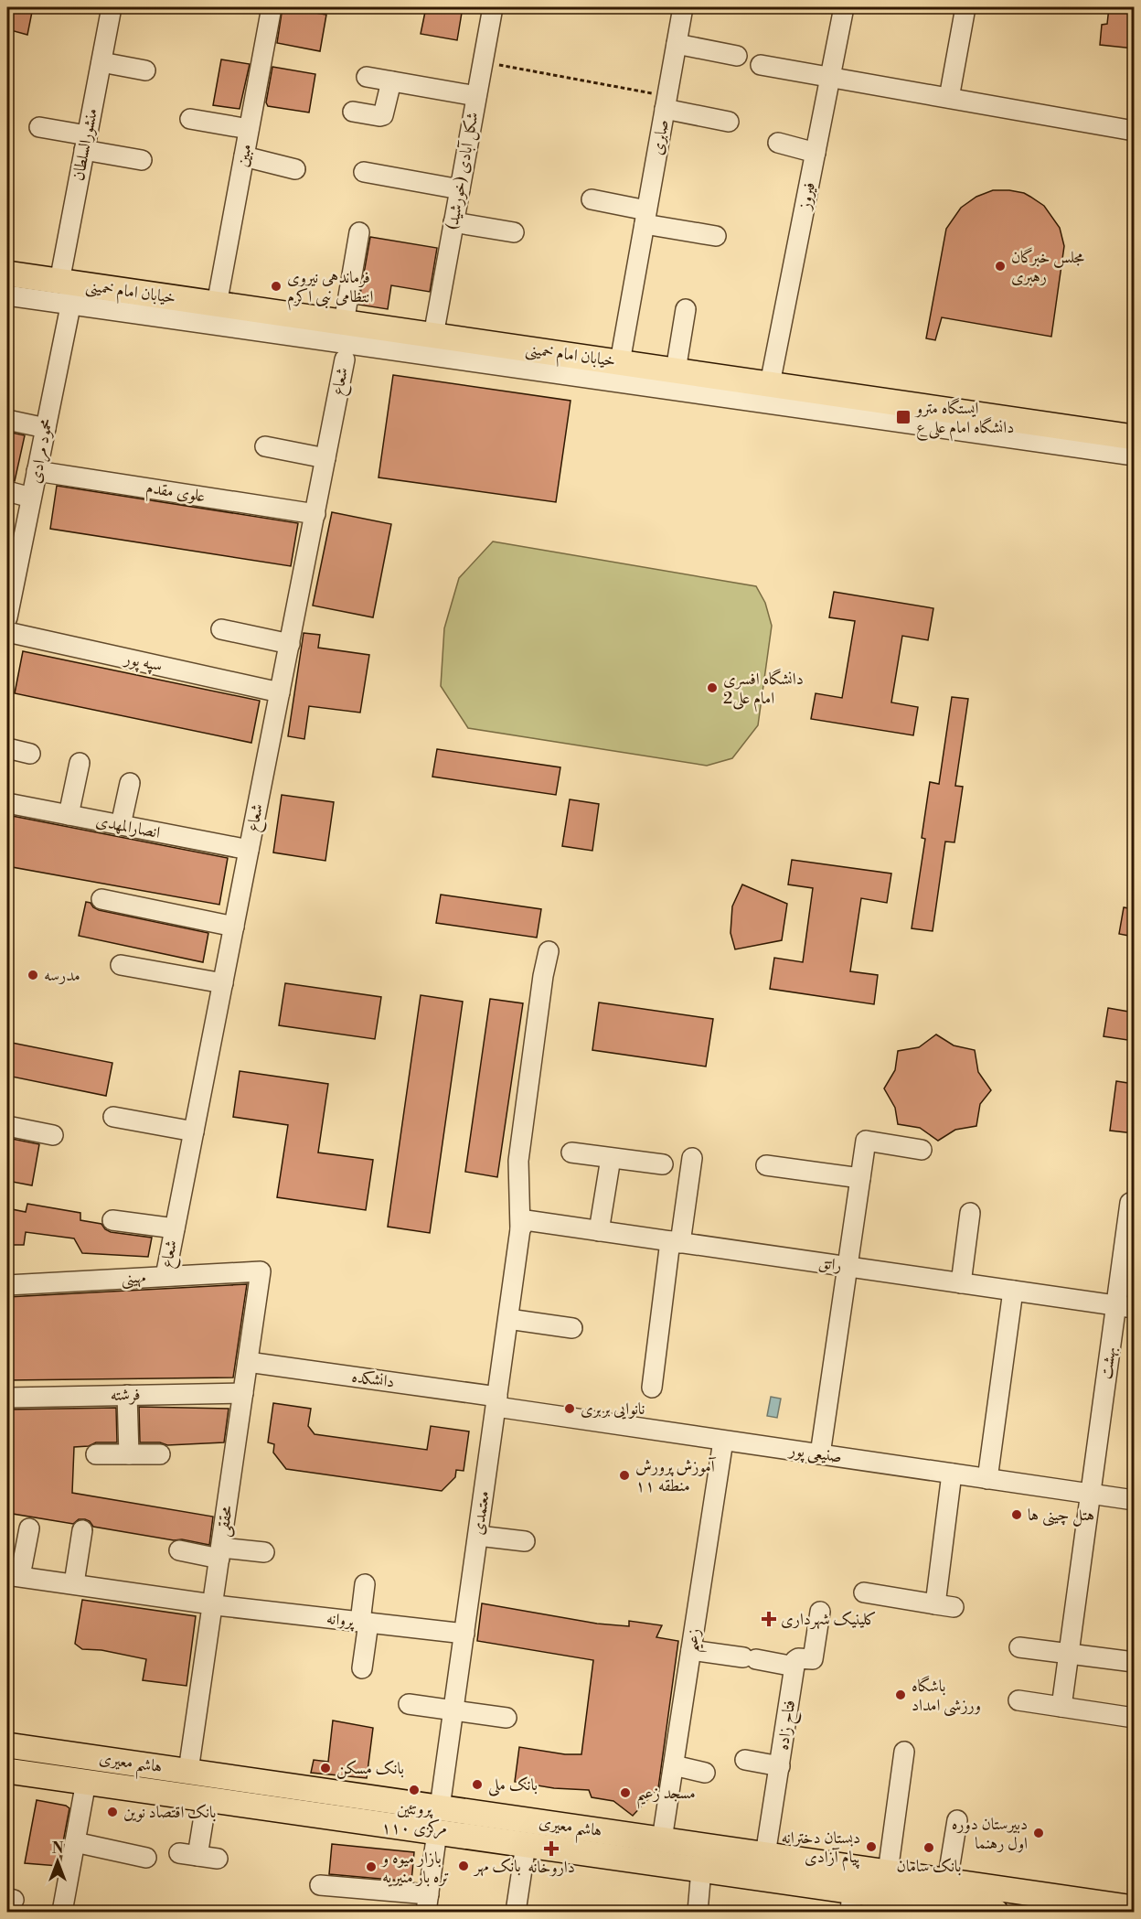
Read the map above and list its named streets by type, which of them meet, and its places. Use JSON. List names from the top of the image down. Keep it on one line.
{"streets":{"main road":["خیابان امام خمینی","هاشم معیری"],"street":["صابری","منشورالسلطان","مبین","شکل آبادی (خورشید)","فیروز","شعاع","محمود مرادی","علوی مقدم","سپه پور","انصارالمهدی","راتق","مهینی","بهشت","دانشکده","فرشته","صنیعی پور","معتمدی","محققی","پروانه","زعیم","فتاح زاده"]},"crossings":[["صابری","شکل آبادی (خورشید)"],["صابری","خیابان امام خمینی"],["منشورالسلطان","خیابان امام خمینی"],["منشورالسلطان","محمود مرادی"],["مبین","خیابان امام خمینی"],["شکل آبادی (خورشید)","خیابان امام خمینی"],["فیروز","خیابان امام خمینی"],["خیابان امام خمینی","محمود مرادی"],["شعاع","علوی مقدم"],["شعاع","سپه پور"],["شعاع","انصارالمهدی"],["شعاع","مهینی"],["محمود مرادی","علوی مقدم"],["راتق","بهشت"],["راتق","معتمدی"],["مهینی","محققی"],["بهشت","صنیعی پور"],["دانشکده","صنیعی پور"],["دانشکده","معتمدی"],["دانشکده","محققی"],["فرشته","محققی"],["صنیعی پور","معتمدی"],["صنیعی پور","زعیم"],["معتمدی","پروانه"],["معتمدی","هاشم معیری"],["محققی","پروانه"],["محققی","هاشم معیری"],["زعیم","هاشم معیری"],["فتاح زاده","هاشم معیری"]],"places":{"other":["مجلس خبرگان رهبری","فرماندهی نیروی انتظامی نبی اکرم","دانشگاه افسری امام علی2","مدرسه","نانوایی بربری","آموزش پرورش منطقه ۱۱","هتل چینی ها","باشگاه ورزشی امداد","بانک مسکن","بانک ملی","پروتئین مرکزی ۱۱۰","مسجد زعیم","بانک اقتصاد نوین","دبیرستان دوره اول رهنما","دبستان دخترانه پیام آزادی","بانک سامان","بانک مهر","بازار میوه و تره بار منیریه"],"transit":["ایستگاه مترو دانشگاه امام علی ع"],"health":["کلینیک شهرداری","داروخانه"]},"north":"top"}
